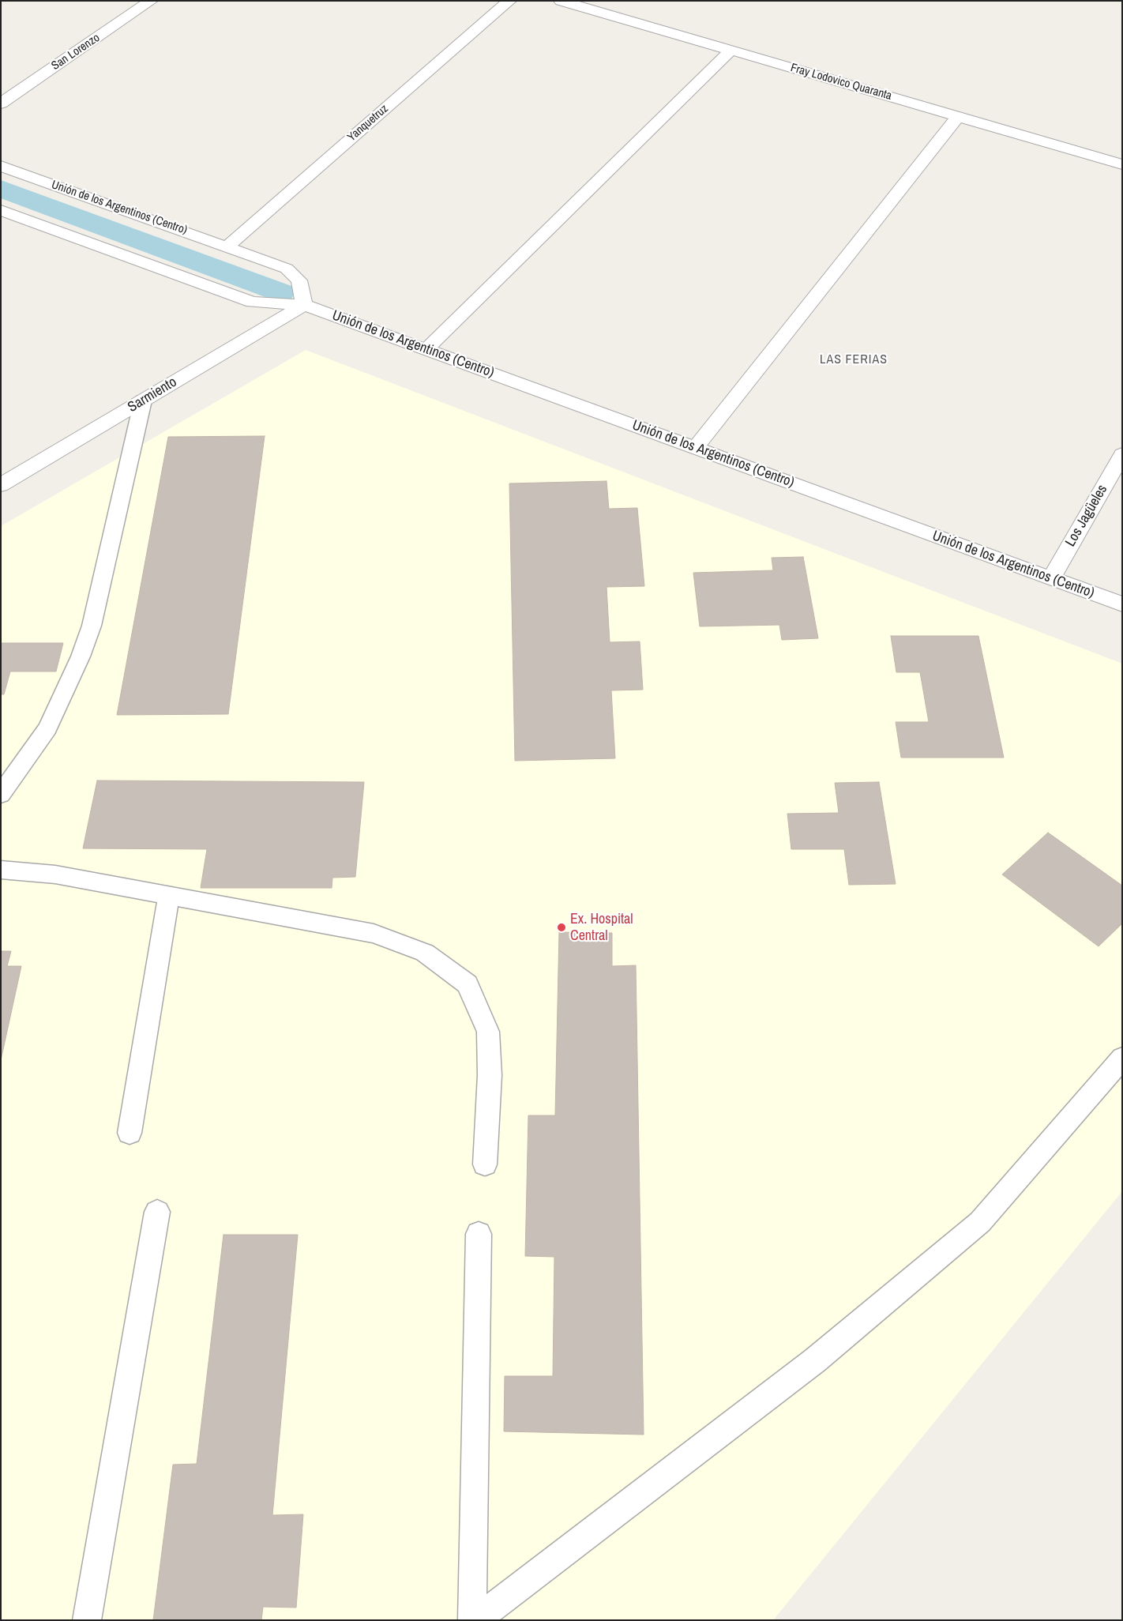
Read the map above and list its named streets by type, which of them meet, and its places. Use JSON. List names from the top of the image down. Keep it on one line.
{"streets":{"street":["San Lorenzo","Fray Lodovico Quaranta","Yanquetruz","Unión de los Argentinos (Centro)","Sarmiento","Los Jagüeles"]},"crossings":[["Yanquetruz","Unión de los Argentinos (Centro)"],["Unión de los Argentinos (Centro)","Sarmiento"],["Unión de los Argentinos (Centro)","Los Jagüeles"]],"districts":["LAS FERIAS"],"places":["Ex. Hospital Central"]}
